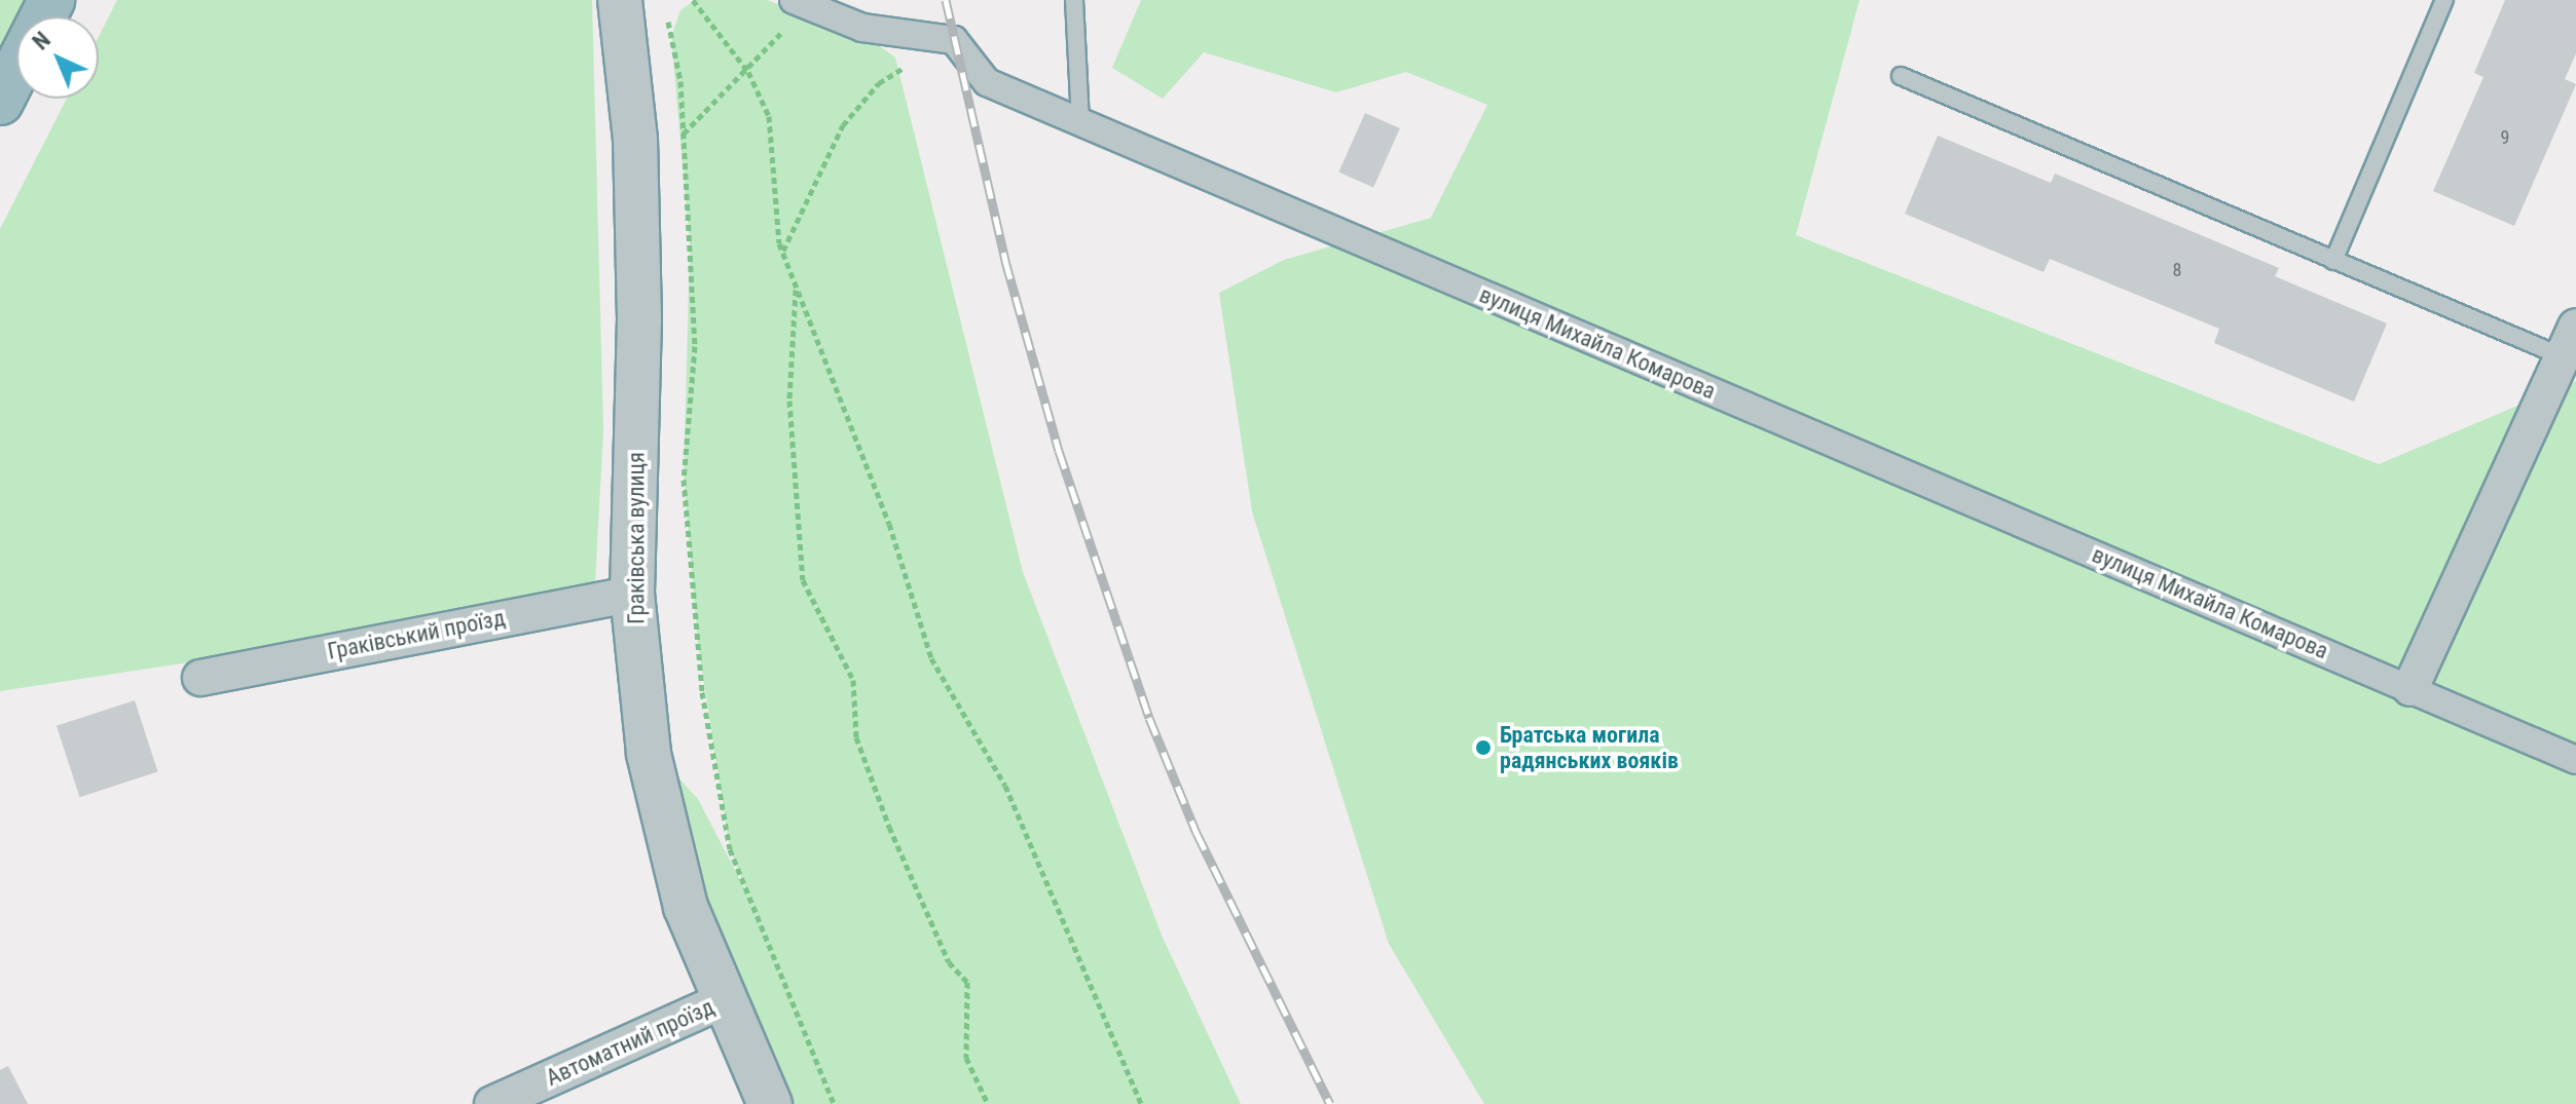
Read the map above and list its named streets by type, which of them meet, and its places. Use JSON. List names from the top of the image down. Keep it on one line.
{"streets":{"street":["вулиця Михайла Комарова","Граківська вулиця","Граківський проїзд","Автоматний проїзд"]},"crossings":[["Граківська вулиця","Граківський проїзд"],["Граківська вулиця","Автоматний проїзд"]],"places":["Братська могила радянських вояків"],"house_numbers":["9","8"],"north":"top left"}
